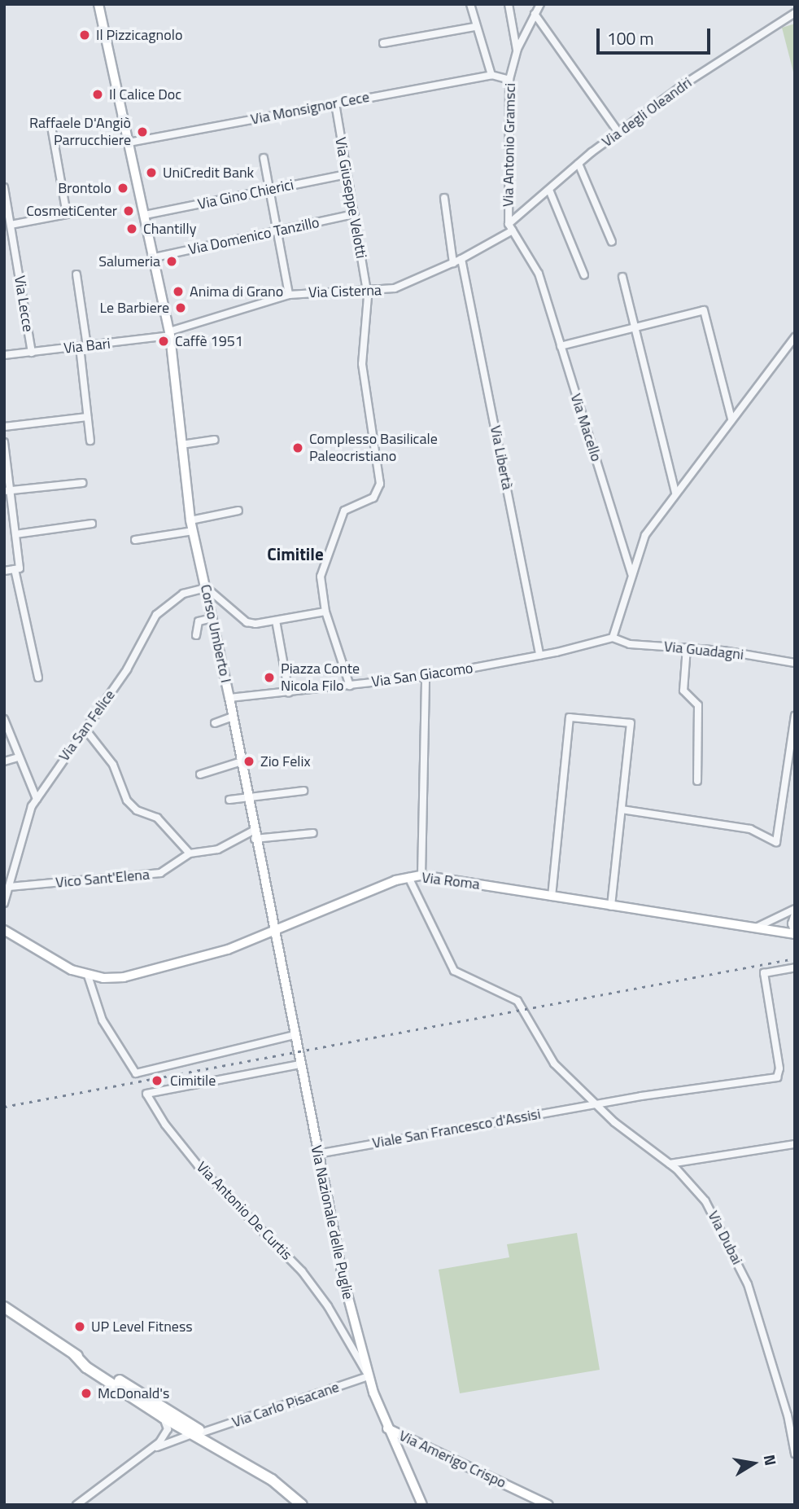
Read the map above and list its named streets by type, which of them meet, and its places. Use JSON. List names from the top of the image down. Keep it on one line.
{"streets":{"main road":["Corso Umberto I","Via Roma","Via Nazionale delle Puglie","Via Amerigo Crispo"],"street":["Via Monsignor Cece","Via degli Oleandri","Via Antonio Gramsci","Via Gino Chierici","Via Giuseppe Velotti","Via Domenico Tanzillo","Via Cisterna","Via Lecce","Via Bari","Via Macello","Via Libertà","Via Guadagni","Via San Giacomo","Via San Felice","Vico Sant'Elena","Viale San Francesco d'Assisi","Via Antonio De Curtis","Via Dubai","Via Carlo Pisacane"]},"crossings":[["Via Monsignor Cece","Via Giuseppe Velotti"],["Via degli Oleandri","Via Antonio Gramsci"],["Via degli Oleandri","Via Cisterna"],["Via degli Oleandri","Via Macello"],["Via Antonio Gramsci","Via Cisterna"],["Via Antonio Gramsci","Via Macello"],["Via Gino Chierici","Via Giuseppe Velotti"],["Via Giuseppe Velotti","Via Domenico Tanzillo"],["Via Giuseppe Velotti","Via Cisterna"],["Via Giuseppe Velotti","Via San Giacomo"],["Via Cisterna","Via Bari"],["Via Cisterna","Via Macello"],["Via Cisterna","Via Libertà"],["Via Cisterna","Corso Umberto I"],["Via Lecce","Via Bari"],["Via Bari","Corso Umberto I"],["Via Libertà","Via San Giacomo"],["Corso Umberto I","Via San Giacomo"],["Corso Umberto I","Via San Felice"],["Corso Umberto I","Vico Sant'Elena"],["Corso Umberto I","Via Roma"],["Corso Umberto I","Via Nazionale delle Puglie"],["Via Guadagni","Via San Giacomo"],["Via San Felice","Vico Sant'Elena"],["Via Roma","Via Nazionale delle Puglie"],["Via Roma","Via Dubai"],["Viale San Francesco d'Assisi","Via Nazionale delle Puglie"],["Viale San Francesco d'Assisi","Via Dubai"],["Via Antonio De Curtis","Via Nazionale delle Puglie"],["Via Antonio De Curtis","Via Carlo Pisacane"],["Via Nazionale delle Puglie","Via Carlo Pisacane"],["Via Nazionale delle Puglie","Via Amerigo Crispo"]],"districts":["Cimitile"],"places":["Il Pizzicagnolo","Il Calice Doc","Raffaele D'Angiò Parrucchiere","UniCredit Bank","Brontolo","CosmetiCenter","Chantilly","Salumeria","Anima di Grano","Le Barbiere","Caffè 1951","Complesso Basilicale Paleocristiano","Piazza Conte Nicola Filo","Zio Felix","Cimitile","UP Level Fitness","McDonald's"],"scale_bar":"100 m","north":"right"}
